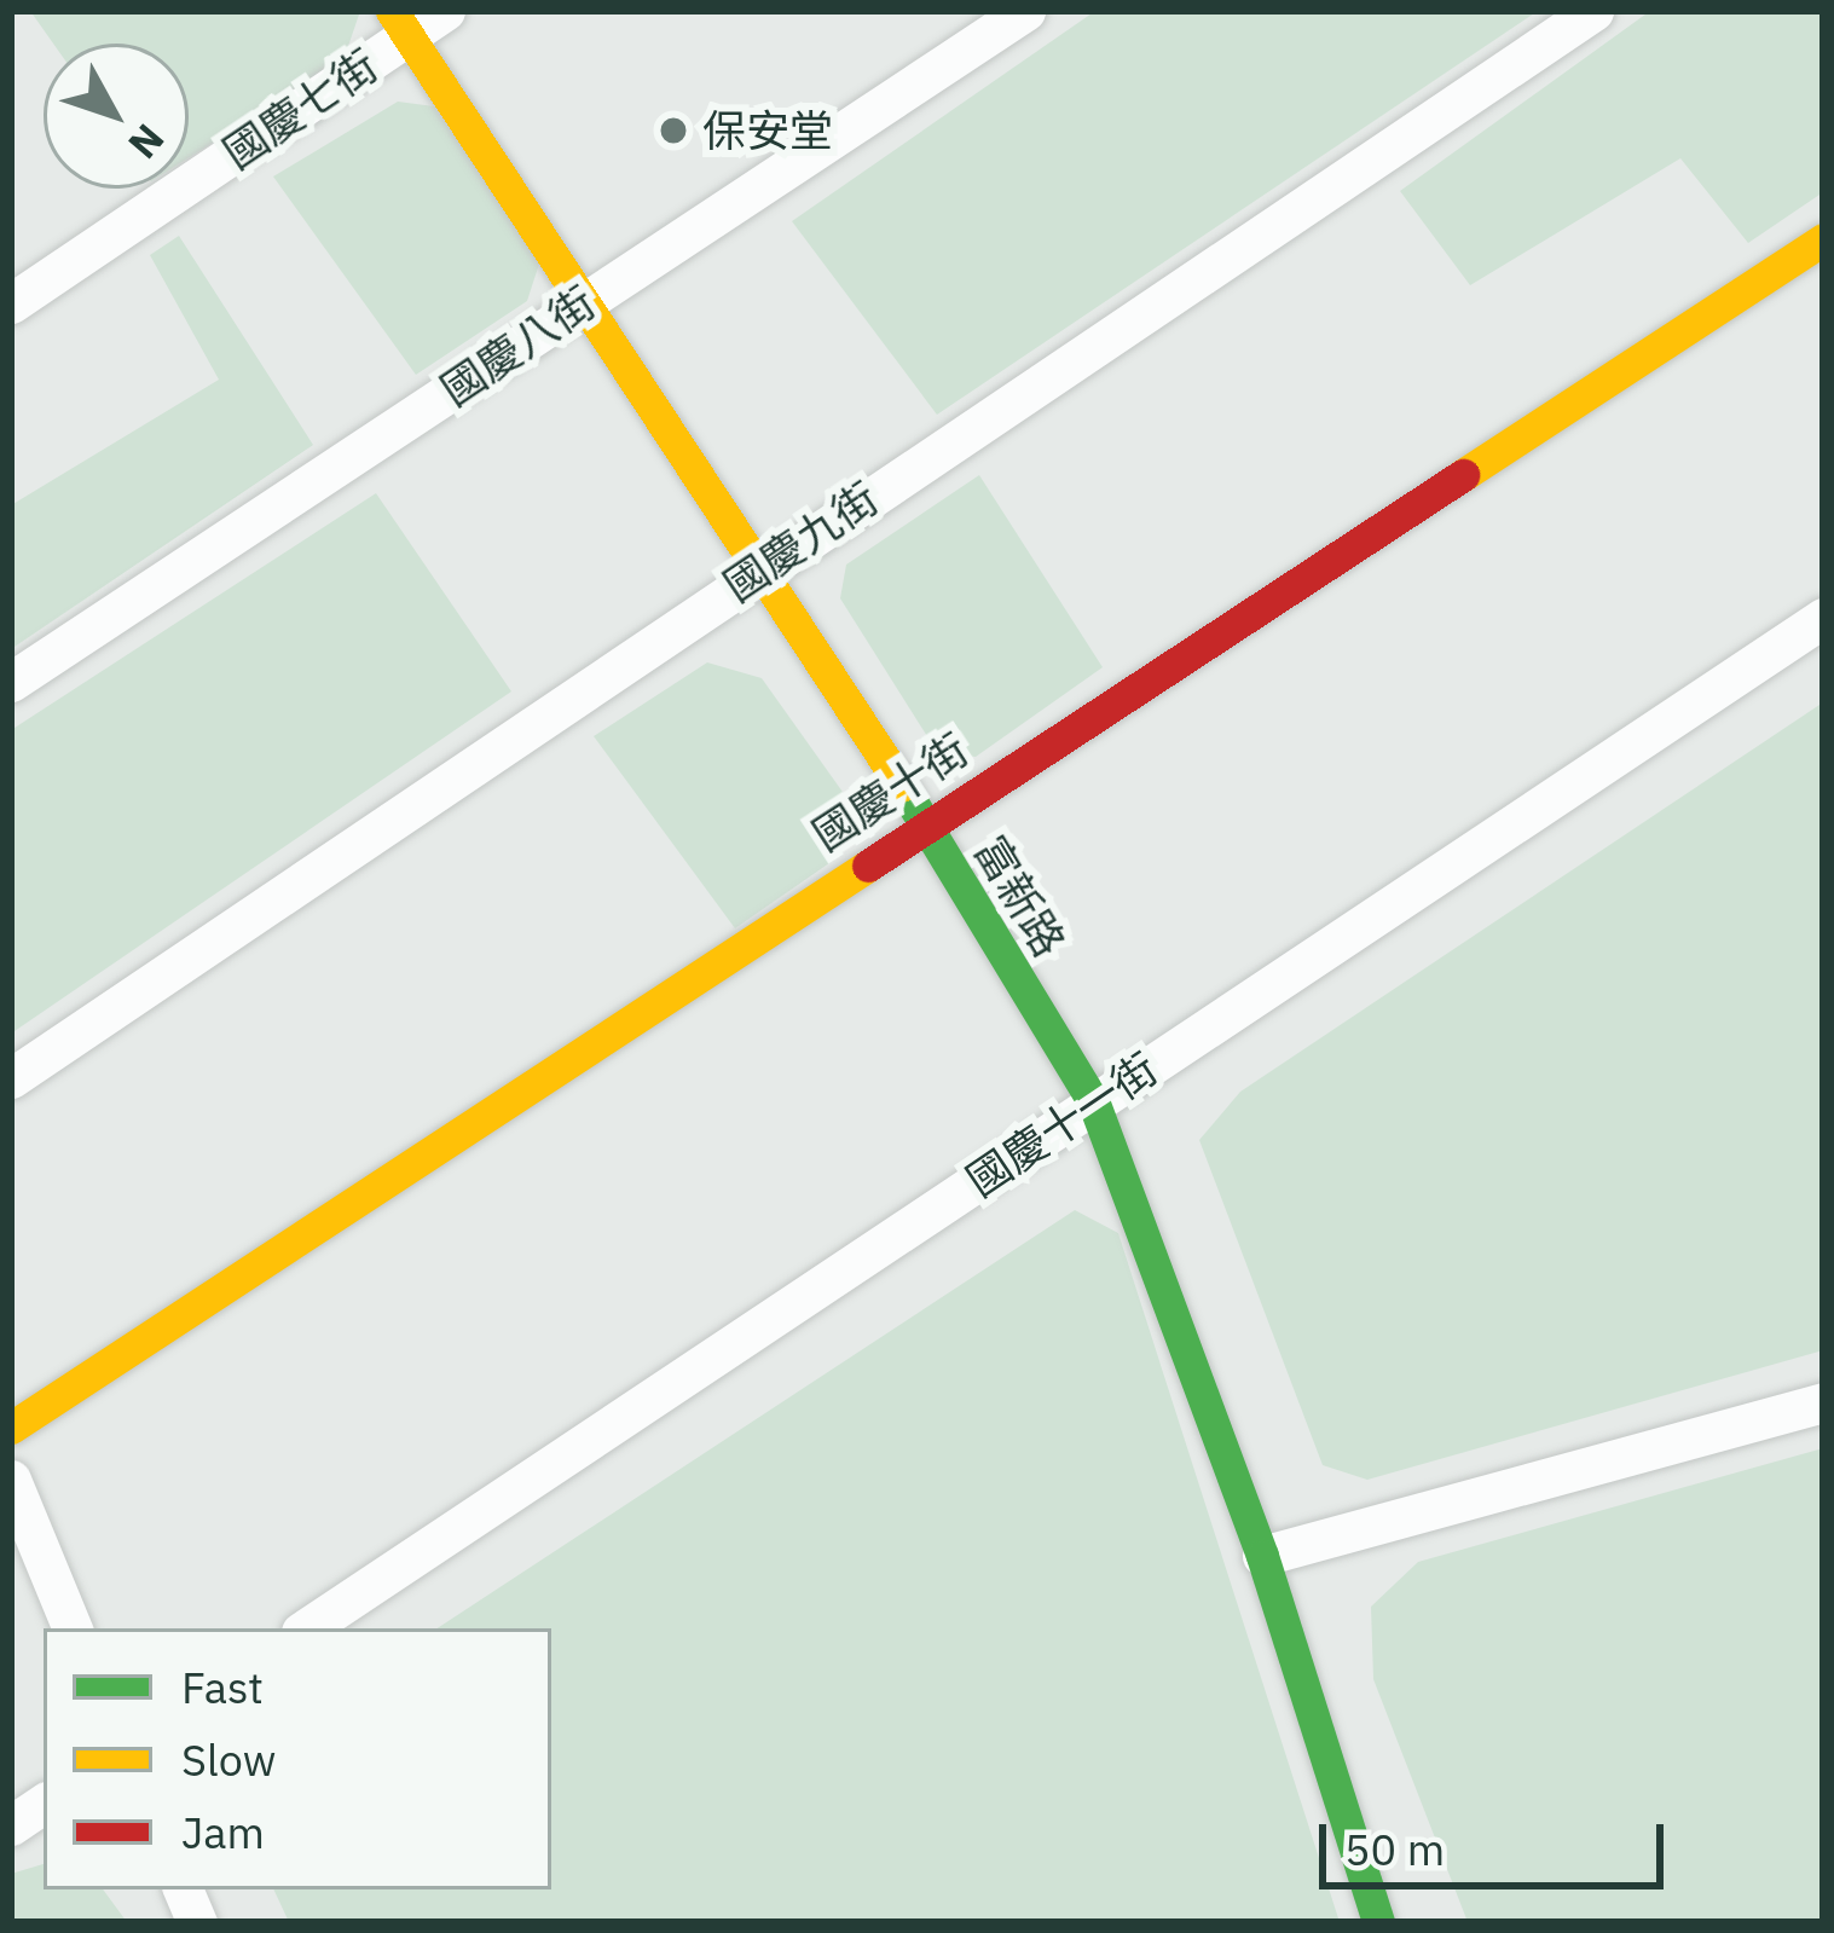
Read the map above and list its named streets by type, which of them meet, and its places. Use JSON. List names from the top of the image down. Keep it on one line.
{"streets":{"street":["國慶七街","國慶八街","國慶九街","國慶十街","富新路","國慶十一街"]},"crossings":[["國慶七街","富新路"],["國慶八街","富新路"],["國慶九街","富新路"],["國慶十街","富新路"],["富新路","國慶十一街"]],"places":["保安堂"],"legend":["Fast","Slow","Jam"],"scale_bar":"50 m","north":"bottom right"}
